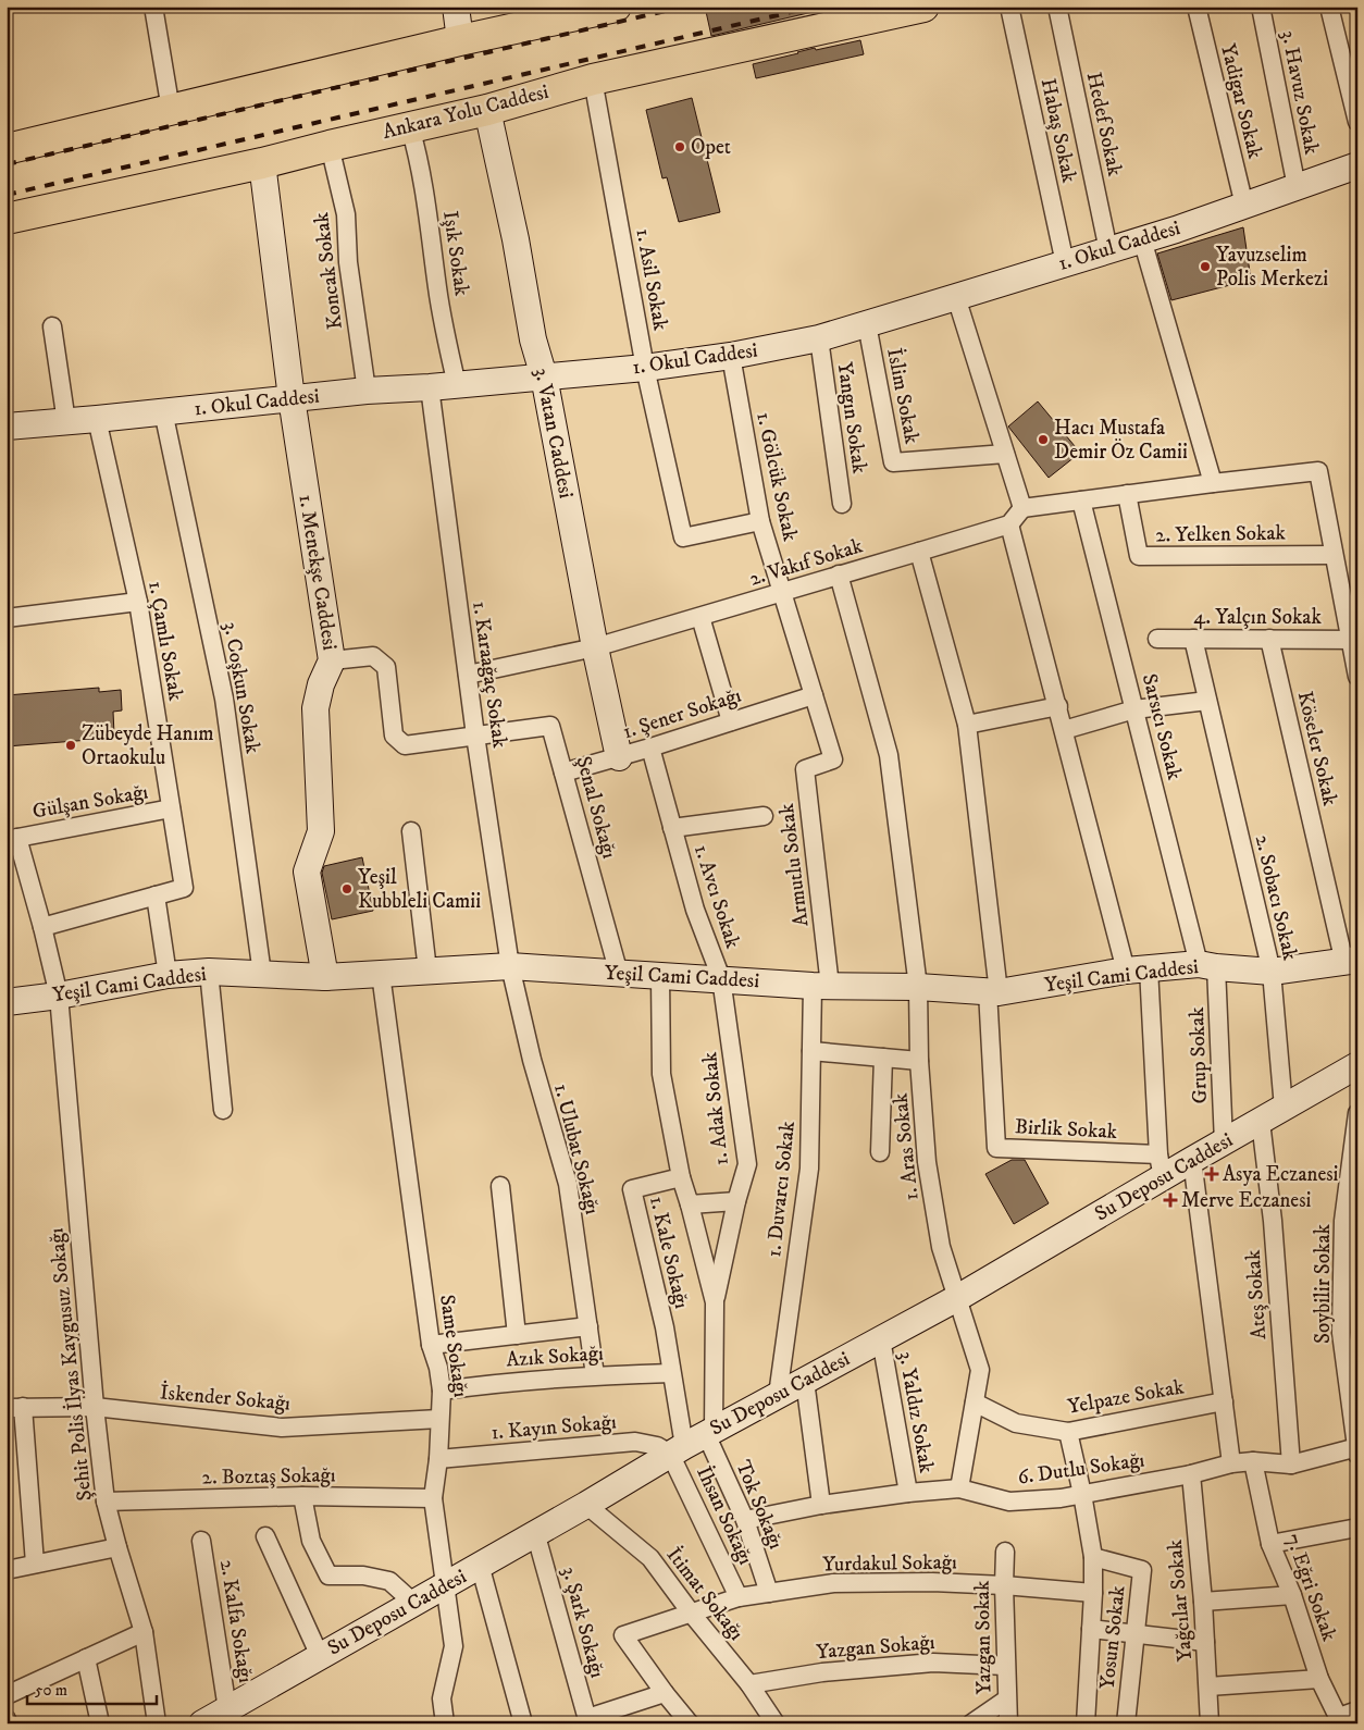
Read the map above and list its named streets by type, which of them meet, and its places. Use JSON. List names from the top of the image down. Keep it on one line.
{"streets":{"highway":["Ankara Yolu Caddesi"],"main road":["1. Okul Caddesi","3. Vatan Caddesi","1. Menekşe Caddesi","Yeşil Cami Caddesi","Su Deposu Caddesi"],"street":["3. Havuz Sokak","Yadigar Sokak","Hedef Sokak","Habaş Sokak","Işık Sokak","Koncak Sokak","1. Asil Sokak","İslim Sokak","Yangın Sokak","1. Gölcük Sokak","2. Yelken Sokak","2. Vakıf Sokak","4. Yalçın Sokak","1. Çamlı Sokak","1. Karaağaç Sokak","3. Coşkun Sokak","1. Şener Sokağı","Sarsıcı Sokak","Köseler Sokak","Gülşan Sokağı","Şenal Sokağı","Armutlu Sokak","1. Avcı Sokak","2. Sobacı Sokak","Grup Sokak","1. Adak Sokak","Birlik Sokak","1. Aras Sokak","1. Ulubat Sokağı","1. Duvarcı Sokak","1. Kale Sokağı","Soybilir Sokak","Ateş Sokak","Same Sokağı","Azık Sokağı","Şehit Polis İlyas Kaygusuz Sokağı","Yelpaze Sokak","İskender Sokağı","3. Yaldız Sokak","1. Kayın Sokağı","6. Dutlu Sokağı","2. Boztaş Sokağı","Tok Sokağı","İhsan Sokağı","Yurdakul Sokağı","7. Eğri Sokak","İtimat Sokağı","Yağcılar Sokak","2. Kalfa Sokağı","3. Şark Sokağı","Yazgan Sokak","Yosun Sokak","Yazgan Sokağı"]},"crossings":[["3. Havuz Sokak","1. Okul Caddesi"],["Yadigar Sokak","1. Okul Caddesi"],["Ankara Yolu Caddesi","Işık Sokak"],["Ankara Yolu Caddesi","Koncak Sokak"],["Ankara Yolu Caddesi","1. Asil Sokak"],["Ankara Yolu Caddesi","3. Vatan Caddesi"],["Ankara Yolu Caddesi","1. Menekşe Caddesi"],["Hedef Sokak","1. Okul Caddesi"],["Habaş Sokak","1. Okul Caddesi"],["1. Okul Caddesi","Işık Sokak"],["1. Okul Caddesi","Koncak Sokak"],["1. Okul Caddesi","1. Asil Sokak"],["1. Okul Caddesi","İslim Sokak"],["1. Okul Caddesi","Yangın Sokak"],["1. Okul Caddesi","3. Vatan Caddesi"],["1. Okul Caddesi","1. Gölcük Sokak"],["1. Okul Caddesi","1. Menekşe Caddesi"],["1. Okul Caddesi","1. Çamlı Sokak"],["1. Okul Caddesi","1. Karaağaç Sokak"],["1. Okul Caddesi","3. Coşkun Sokak"],["1. Asil Sokak","1. Gölcük Sokak"],["3. Vatan Caddesi","2. Vakıf Sokak"],["3. Vatan Caddesi","1. Şener Sokağı"],["1. Gölcük Sokak","2. Vakıf Sokak"],["1. Gölcük Sokak","1. Şener Sokağı"],["1. Gölcük Sokak","Armutlu Sokak"],["2. Vakıf Sokak","1. Karaağaç Sokak"],["2. Vakıf Sokak","1. Aras Sokak"],["1. Menekşe Caddesi","Yeşil Cami Caddesi"],["4. Yalçın Sokak","Köseler Sokak"],["4. Yalçın Sokak","2. Sobacı Sokak"],["1. Çamlı Sokak","Gülşan Sokağı"],["1. Çamlı Sokak","Şehit Polis İlyas Kaygusuz Sokağı"],["1. Karaağaç Sokak","Şenal Sokağı"],["1. Karaağaç Sokak","Yeşil Cami Caddesi"],["1. Karaağaç Sokak","1. Ulubat Sokağı"],["3. Coşkun Sokak","Yeşil Cami Caddesi"],["1. Şener Sokağı","Şenal Sokağı"],["1. Şener Sokağı","1. Avcı Sokak"],["Sarsıcı Sokak","Yeşil Cami Caddesi"],["Sarsıcı Sokak","Grup Sokak"],["Köseler Sokak","Yeşil Cami Caddesi"],["Gülşan Sokağı","Şehit Polis İlyas Kaygusuz Sokağı"],["Şenal Sokağı","Yeşil Cami Caddesi"],["Armutlu Sokak","Yeşil Cami Caddesi"],["Armutlu Sokak","1. Duvarcı Sokak"],["1. Avcı Sokak","Yeşil Cami Caddesi"],["1. Avcı Sokak","1. Adak Sokak"],["2. Sobacı Sokak","Yeşil Cami Caddesi"],["2. Sobacı Sokak","Su Deposu Caddesi"],["Yeşil Cami Caddesi","Grup Sokak"],["Yeşil Cami Caddesi","1. Adak Sokak"],["Yeşil Cami Caddesi","Birlik Sokak"],["Yeşil Cami Caddesi","1. Aras Sokak"],["Yeşil Cami Caddesi","1. Ulubat Sokağı"],["Yeşil Cami Caddesi","1. Duvarcı Sokak"],["Yeşil Cami Caddesi","1. Kale Sokağı"],["Yeşil Cami Caddesi","Same Sokağı"],["Yeşil Cami Caddesi","Şehit Polis İlyas Kaygusuz Sokağı"],["Grup Sokak","Su Deposu Caddesi"],["Birlik Sokak","Su Deposu Caddesi"],["1. Aras Sokak","Su Deposu Caddesi"],["1. Aras Sokak","Yelpaze Sokak"],["1. Aras Sokak","6. Dutlu Sokağı"],["1. Ulubat Sokağı","Azık Sokağı"],["Su Deposu Caddesi","1. Duvarcı Sokak"],["Su Deposu Caddesi","1. Kale Sokağı"],["Su Deposu Caddesi","Ateş Sokak"],["Su Deposu Caddesi","Same Sokağı"],["Su Deposu Caddesi","3. Yaldız Sokak"],["Su Deposu Caddesi","1. Kayın Sokağı"],["Su Deposu Caddesi","Tok Sokağı"],["Su Deposu Caddesi","İhsan Sokağı"],["Su Deposu Caddesi","İtimat Sokağı"],["Su Deposu Caddesi","2. Kalfa Sokağı"],["Su Deposu Caddesi","3. Şark Sokağı"],["1. Kale Sokağı","Azık Sokağı"],["1. Kale Sokağı","1. Kayın Sokağı"],["1. Kale Sokağı","İhsan Sokağı"],["Soybilir Sokak","6. Dutlu Sokağı"],["Ateş Sokak","6. Dutlu Sokağı"],["Same Sokağı","Azık Sokağı"],["Same Sokağı","İskender Sokağı"],["Same Sokağı","1. Kayın Sokağı"],["Same Sokağı","2. Boztaş Sokağı"],["Şehit Polis İlyas Kaygusuz Sokağı","İskender Sokağı"],["Şehit Polis İlyas Kaygusuz Sokağı","2. Boztaş Sokağı"],["3. Yaldız Sokak","6. Dutlu Sokağı"],["1. Kayın Sokağı","İhsan Sokağı"],["6. Dutlu Sokağı","Tok Sokağı"],["6. Dutlu Sokağı","7. Eğri Sokak"],["6. Dutlu Sokağı","Yağcılar Sokak"],["Tok Sokağı","Yurdakul Sokağı"],["İhsan Sokağı","Yurdakul Sokağı"],["Yurdakul Sokağı","İtimat Sokağı"],["Yurdakul Sokağı","Yazgan Sokak"],["İtimat Sokağı","Yazgan Sokağı"],["Yazgan Sokak","Yazgan Sokağı"]],"places":{"other":["Opet","Yavuzselim Polis Merkezi","Hacı Mustafa Demir Öz Camii","Zübeyde Hanım Ortaokulu","Yeşil Kubbleli Camii"],"health":["Asya Eczanesi","Merve Eczanesi"]},"scale_bar":"50 m"}
